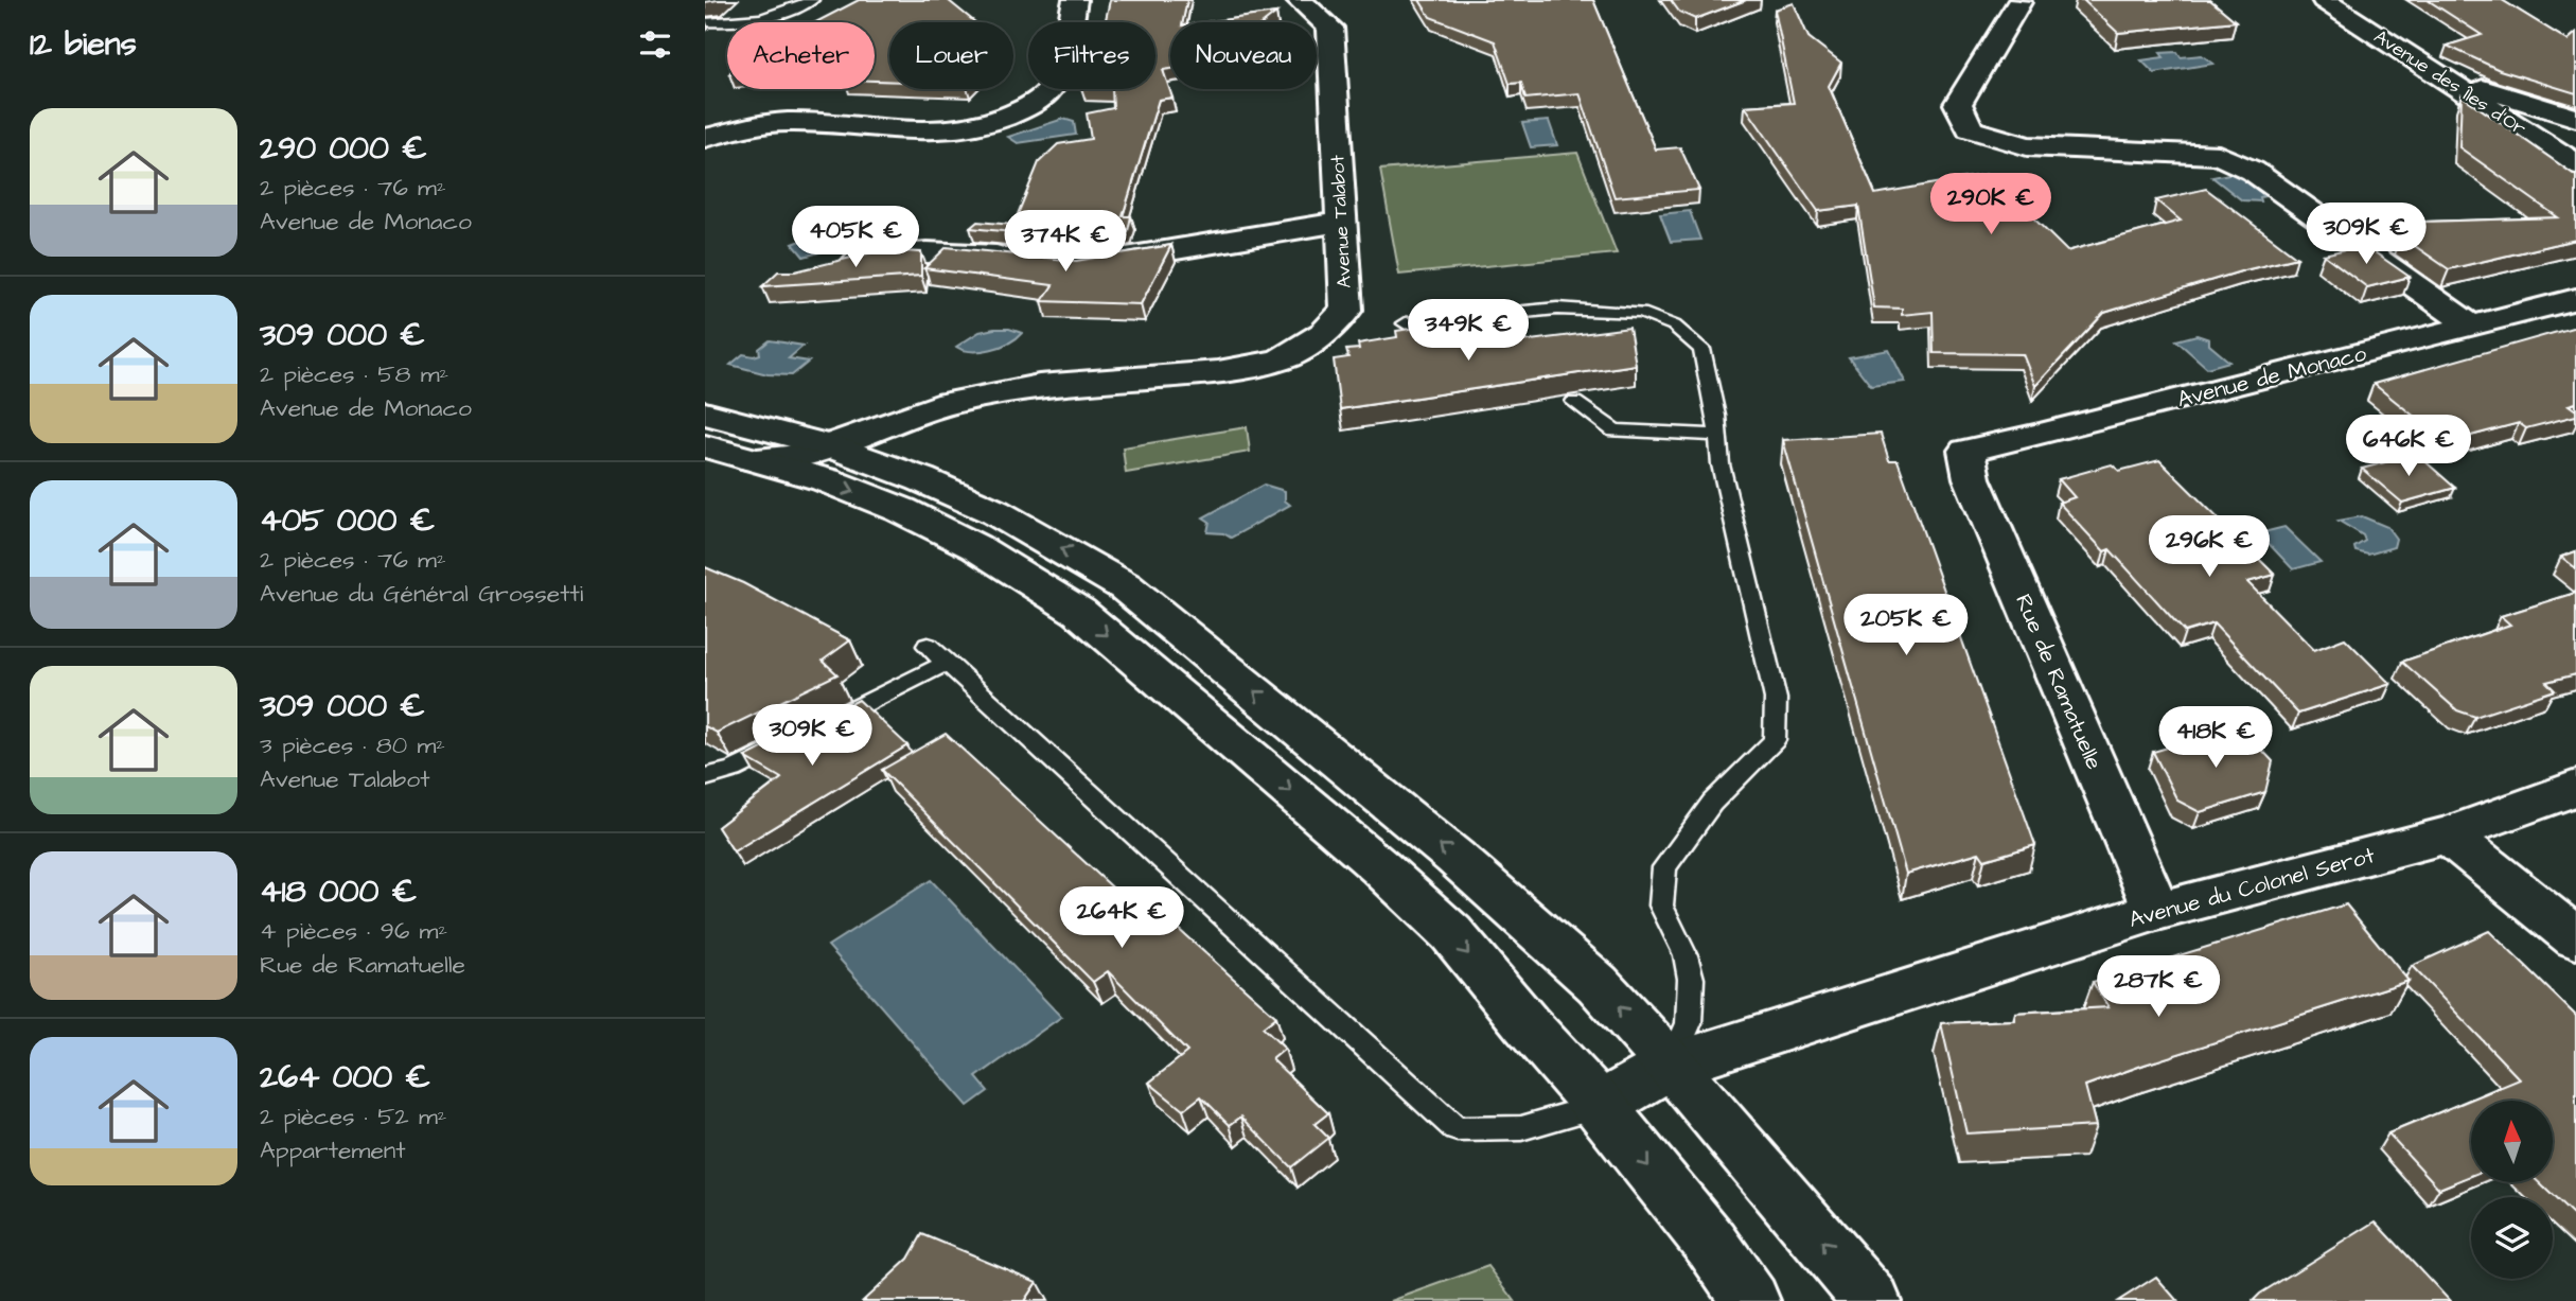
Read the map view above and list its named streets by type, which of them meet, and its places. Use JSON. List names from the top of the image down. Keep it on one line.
{"streets":{"street":["Avenue des Îles d'Or","Avenue Talabot","Avenue de Monaco","Rue de Ramatuelle","Avenue du Colonel Serot"]},"crossings":[["Avenue de Monaco","Rue de Ramatuelle"],["Rue de Ramatuelle","Avenue du Colonel Serot"]],"north":"top","page":{"heading":"12 biens","chip":["Acheter","Louer","Filtres","Nouveau"],"list":[{"name":"290 000 €","note":"2 pièces · 76 m² · Avenue de Monaco"},{"name":"309 000 €","note":"2 pièces · 58 m² · Avenue de Monaco"},{"name":"405 000 €","note":"2 pièces · 76 m² · Avenue du Général Grossetti"},{"name":"309 000 €","note":"3 pièces · 80 m² · Avenue Talabot"},{"name":"418 000 €","note":"4 pièces · 96 m² · Rue de Ramatuelle"},{"name":"264 000 €","note":"2 pièces · 52 m² · Appartement"}],"price":["290K €","309K €","405K €","374K €","349K €","646K €","296K €","205K €","309K €","418K €","264K €","287K €"]}}
